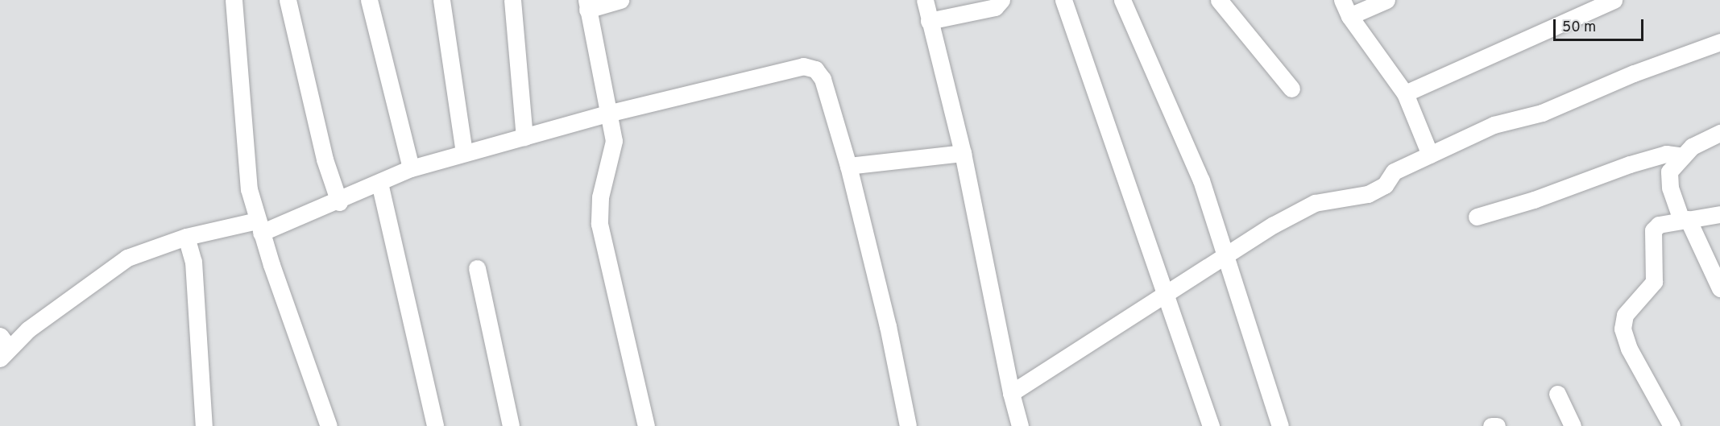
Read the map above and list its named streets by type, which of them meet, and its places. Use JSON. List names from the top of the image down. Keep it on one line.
{"scale_bar":"50 m"}
